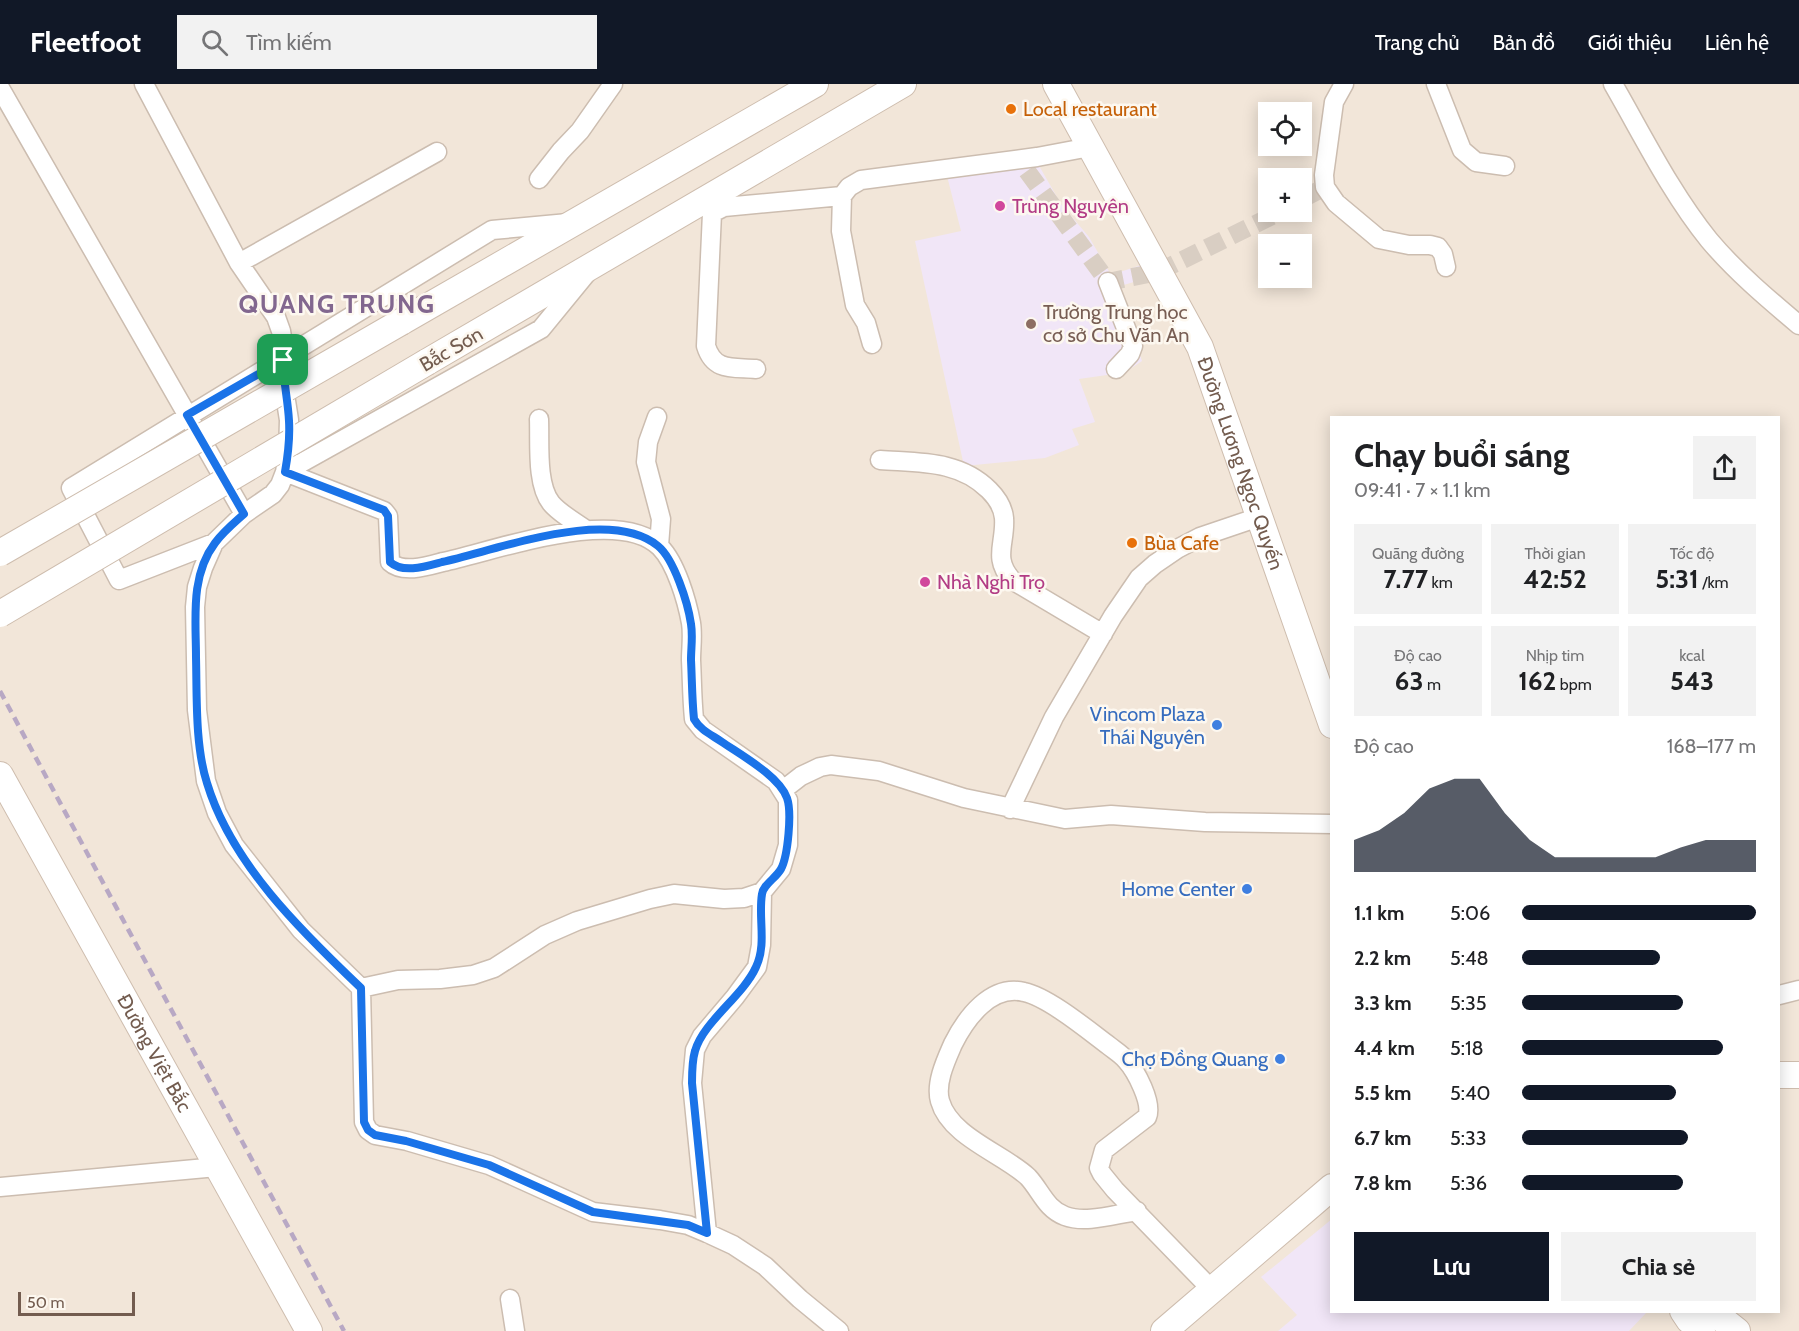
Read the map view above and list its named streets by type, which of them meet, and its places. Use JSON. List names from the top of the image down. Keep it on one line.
{"streets":{"main road":["Bắc Sơn","Đường Lương Ngọc Quyến","Đường Việt Bắc"]},"districts":["QUANG TRUNG"],"places":["Local restaurant","Trùng Nguyên","Trường Trung học cơ sở Chu Văn An","Bùa Cafe","Nhà Nghỉ Trọ","Vincom Plaza Thái Nguyên","Home Center","Chợ Đồng Quang"],"scale_bar":"50 m","page":{"header":"Fleetfoot","search":"Tìm kiếm","nav":["Trang chủ","Bản đồ","Giới thiệu","Liên hệ"],"map_buttons":["+","−"],"heading":["Chạy buổi sáng","09:41 · 7 × 1.1 km"],"stats":[["Quãng đường","7.77 km"],["Thời gian","42:52"],["Tốc độ","5:31 /km"],["Độ cao","63 m"],["Nhịp tim","162 bpm"],["kcal","543"]],"chart":["Độ cao","168–177 m"],"list":[{"name":"1.1 km","note":"5:06"},{"name":"2.2 km","note":"5:48"},{"name":"3.3 km","note":"5:35"},{"name":"4.4 km","note":"5:18"},{"name":"5.5 km","note":"5:40"},{"name":"6.7 km","note":"5:33"},{"name":"7.8 km","note":"5:36"}],"buttons":["Lưu","Chia sẻ"],"scale":"50 m"}}
